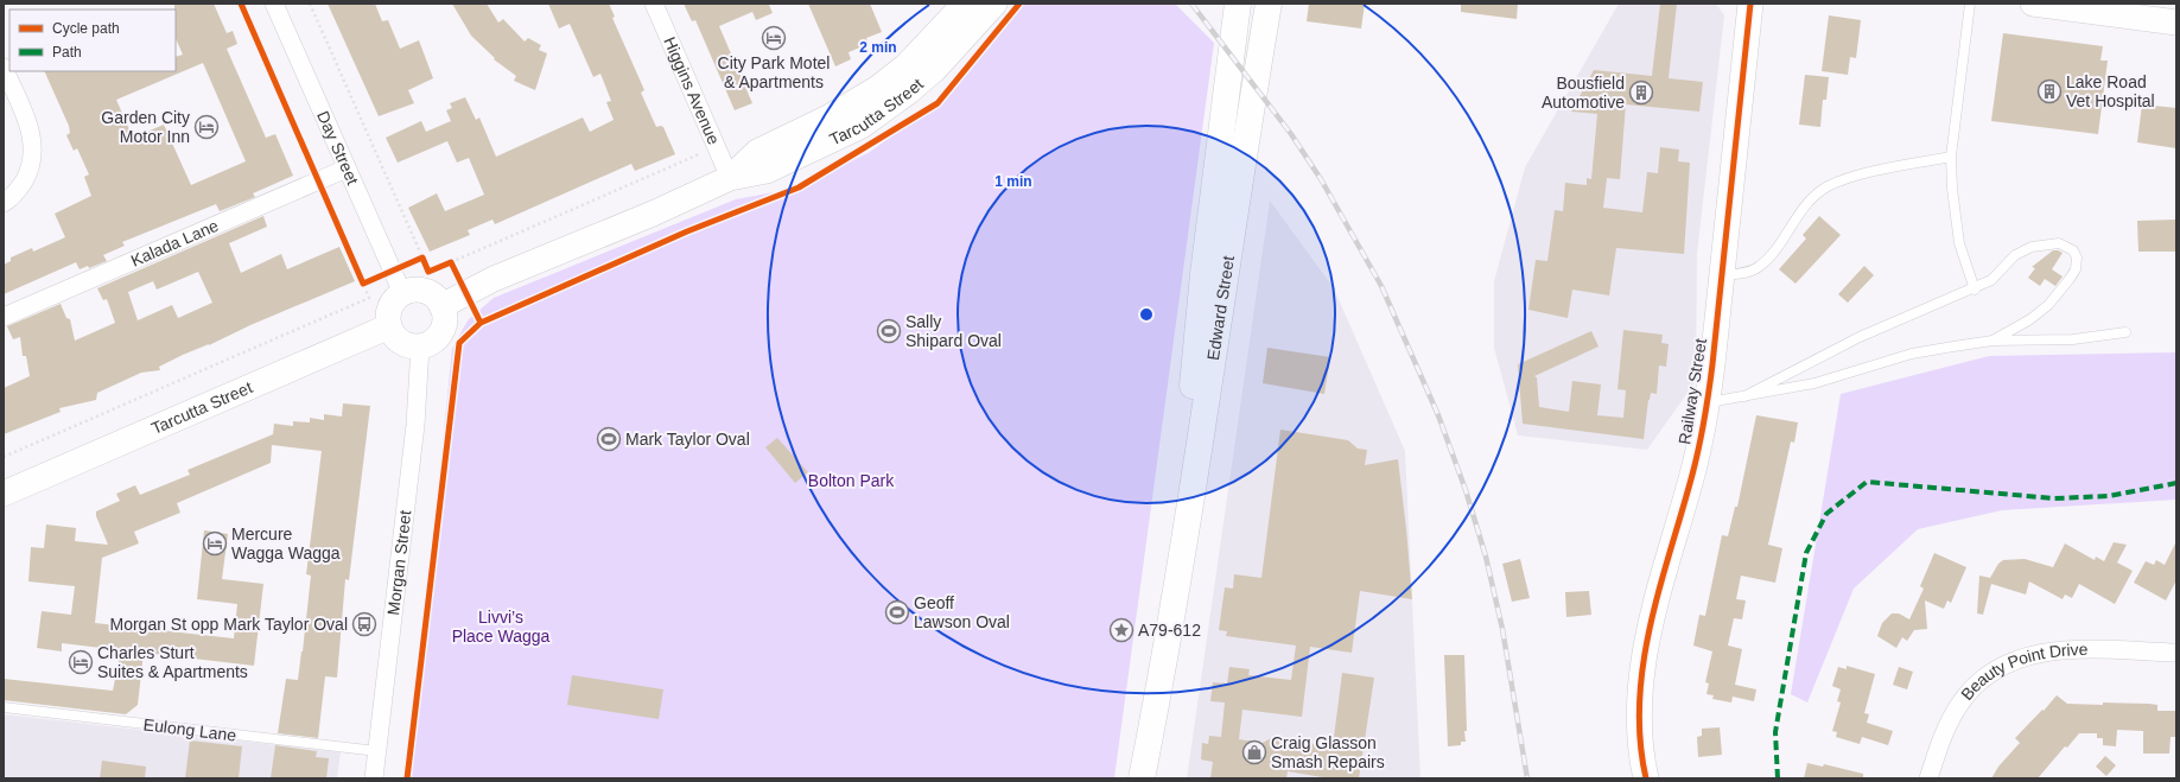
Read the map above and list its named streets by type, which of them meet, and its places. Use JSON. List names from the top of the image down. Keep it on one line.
{"streets":{"highway":["Edward Street"],"street":["Higgins Avenue","Tarcutta Street","Day Street","Kalada Lane","Railway Street","Morgan Street","Beauty Point Drive"],"lane":["Eulong Lane"]},"crossings":[["Higgins Avenue","Tarcutta Street"],["Tarcutta Street","Day Street"],["Tarcutta Street","Morgan Street"],["Day Street","Kalada Lane"],["Day Street","Morgan Street"],["Morgan Street","Eulong Lane"]],"parks":["Bolton Park","Livvi’s Place Wagga"],"places":{"hotel":["City Park Motel & Apartments","Garden City Motor Inn","Mercure Wagga Wagga","Charles Sturt Suites & Apartments"],"building":["Lake Road Vet Hospital","Bousfield Automotive"],"sports":["Sally Shipard Oval","Mark Taylor Oval","Geoff Lawson Oval"],"bus stop":["Morgan St opp Mark Taylor Oval"],"place":["A79-612"],"shop":["Craig Glasson Smash Repairs"]},"legend":["Cycle path","Path"],"rings":["2 min","1 min"]}
